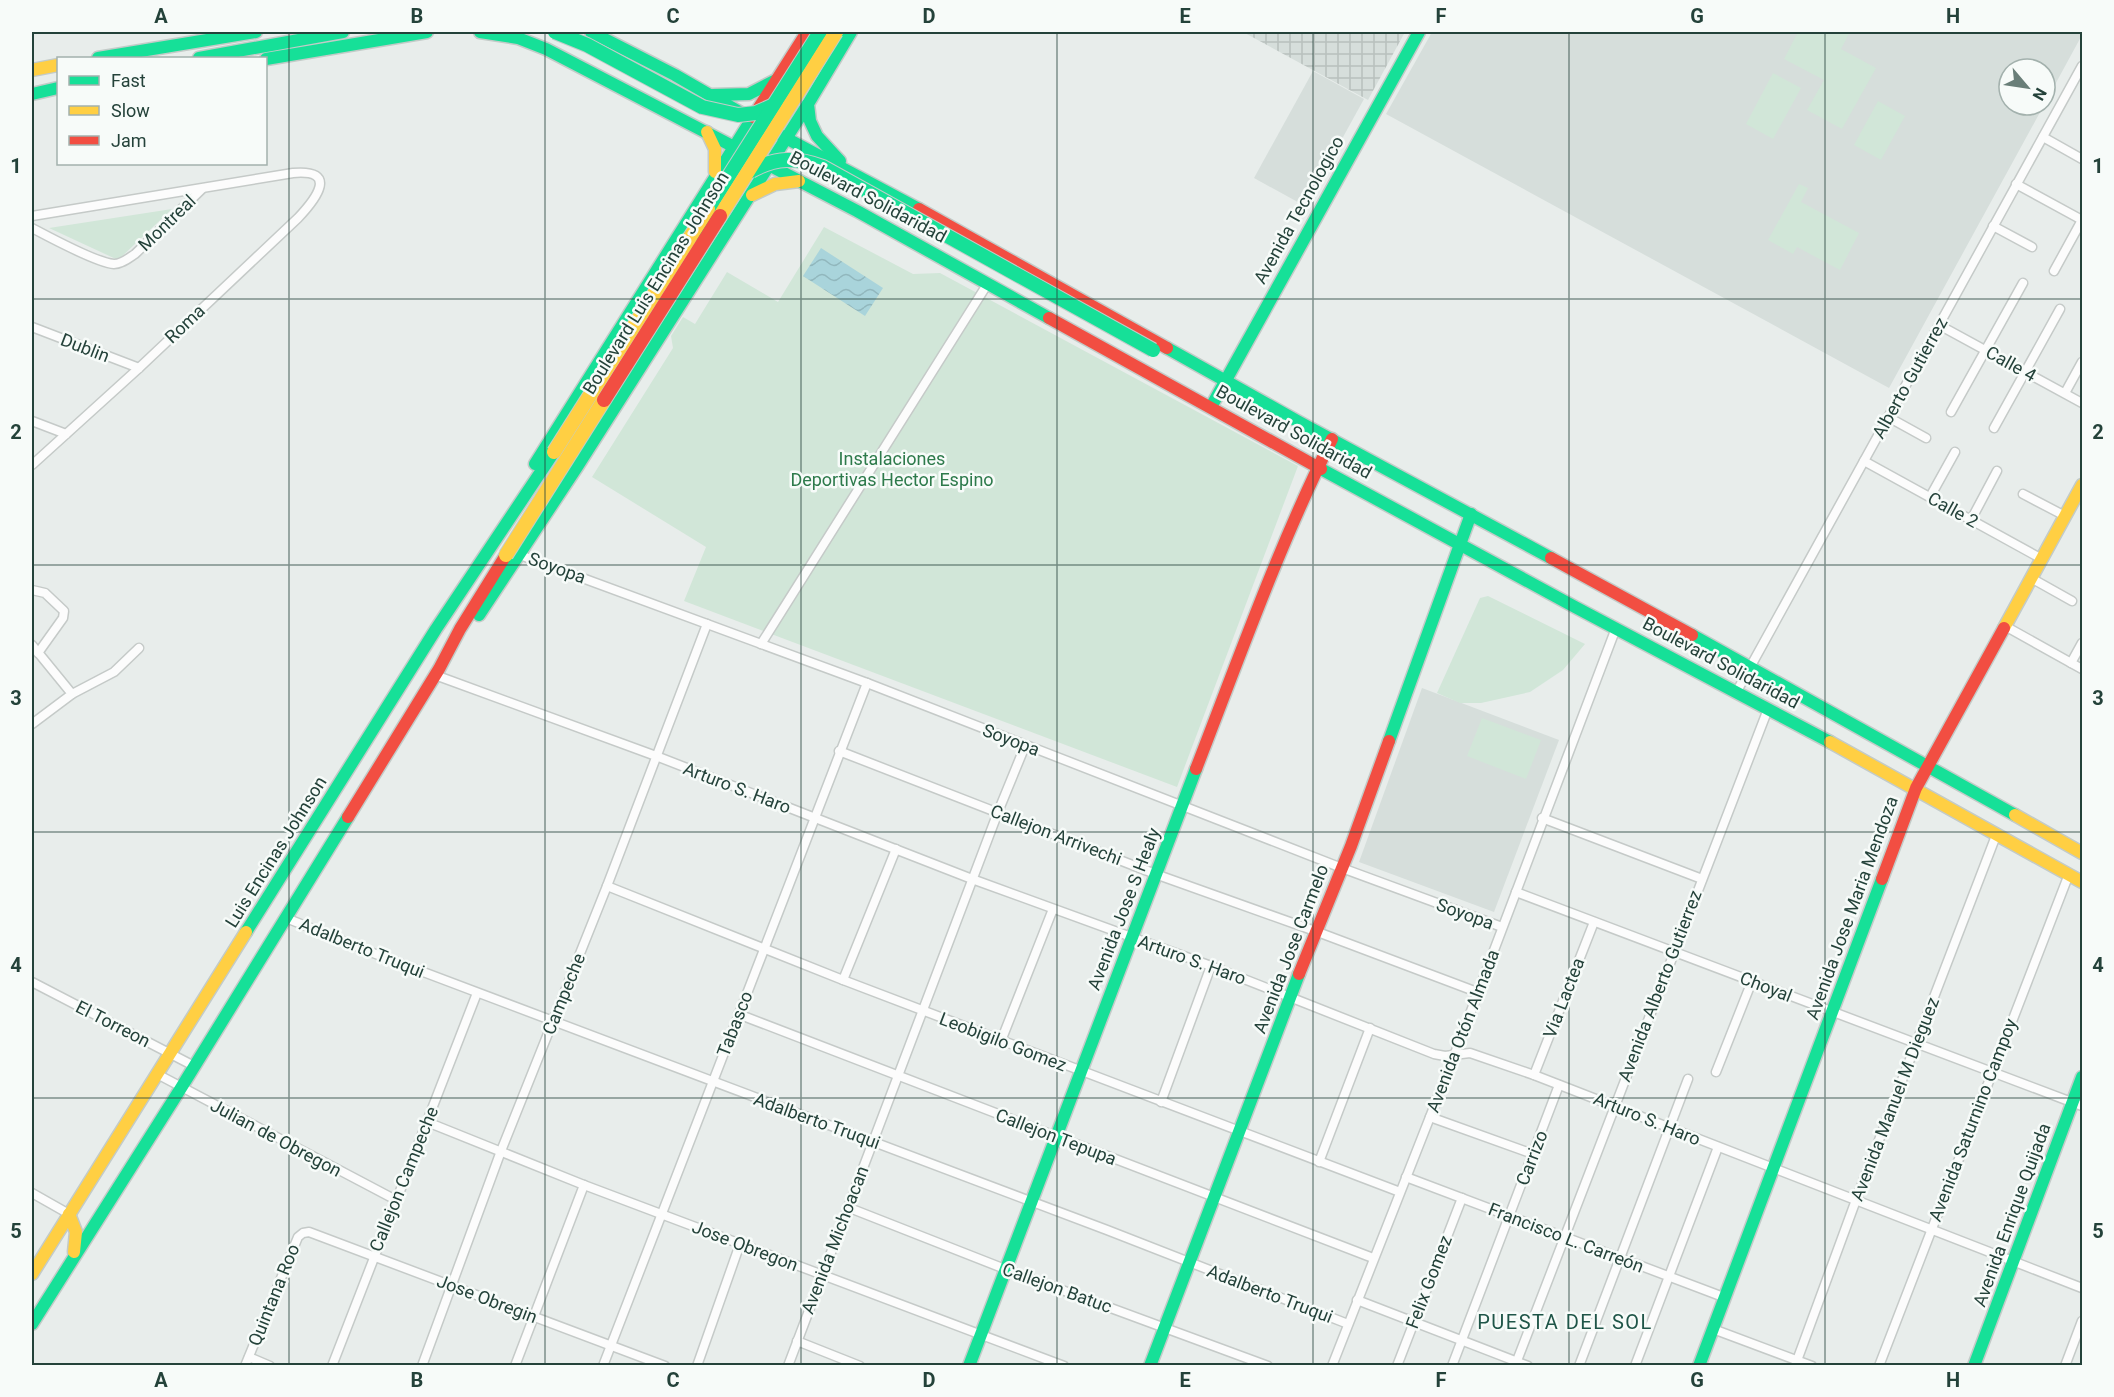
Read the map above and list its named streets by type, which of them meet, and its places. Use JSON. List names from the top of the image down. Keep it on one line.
{"streets":{"main road":["Boulevard Solidaridad","Avenida Tecnologico","Boulevard Luis Encinas Johnson","Luis Encinas Johnson","Avenida Jose Maria Mendoza","Avenida Jose S Healy","Avenida Jose Carmelo","Avenida Enrique Quijada"],"street":["Montreal","Roma","Dublin","Calle 4","Alberto Gutierrez","Calle 2","Soyopa","Arturo S. Haro","Callejon Arrivechi","Adalberto Truqui","Avenida Alberto Gutierrez","Choyal","Campeche","Via Lactea","El Torreon","Tabasco","Avenida Otón Almada","Leobigilo Gomez","Avenida Manuel M Dieguez","Avenida Saturnino Campoy","Callejon Tepupa","Julian de Obregon","Carrizo","Callejon Campeche","Francisco L. Carreón","Avenida Michoacan","Jose Obregon","Felix Gomez","Callejon Batuc","Quintana Roo","Jose Obregin"]},"crossings":[["Boulevard Solidaridad","Avenida Tecnologico"],["Boulevard Solidaridad","Alberto Gutierrez"],["Boulevard Solidaridad","Avenida Jose Maria Mendoza"],["Boulevard Solidaridad","Avenida Jose S Healy"],["Boulevard Solidaridad","Avenida Jose Carmelo"],["Boulevard Solidaridad","Avenida Alberto Gutierrez"],["Boulevard Solidaridad","Avenida Otón Almada"],["Boulevard Solidaridad","Avenida Manuel M Dieguez"],["Boulevard Solidaridad","Avenida Saturnino Campoy"],["Montreal","Roma"],["Boulevard Luis Encinas Johnson","Soyopa"],["Boulevard Luis Encinas Johnson","Luis Encinas Johnson"],["Roma","Dublin"],["Calle 4","Alberto Gutierrez"],["Alberto Gutierrez","Calle 2"],["Calle 2","Avenida Jose Maria Mendoza"],["Soyopa","Avenida Jose S Healy"],["Soyopa","Avenida Jose Carmelo"],["Soyopa","Campeche"],["Soyopa","Tabasco"],["Soyopa","Avenida Otón Almada"],["Soyopa","Avenida Michoacan"],["Arturo S. Haro","Avenida Jose Maria Mendoza"],["Arturo S. Haro","Avenida Jose S Healy"],["Arturo S. Haro","Avenida Jose Carmelo"],["Arturo S. Haro","Avenida Alberto Gutierrez"],["Arturo S. Haro","Campeche"],["Arturo S. Haro","Via Lactea"],["Arturo S. Haro","Tabasco"],["Arturo S. Haro","Avenida Otón Almada"],["Arturo S. Haro","Avenida Manuel M Dieguez"],["Arturo S. Haro","Avenida Saturnino Campoy"],["Arturo S. Haro","Carrizo"],["Arturo S. Haro","Avenida Enrique Quijada"],["Arturo S. Haro","Avenida Michoacan"],["Callejon Arrivechi","Avenida Jose S Healy"],["Callejon Arrivechi","Avenida Jose Carmelo"],["Callejon Arrivechi","Tabasco"],["Callejon Arrivechi","Avenida Otón Almada"],["Callejon Arrivechi","Avenida Michoacan"],["Luis Encinas Johnson","El Torreon"],["Luis Encinas Johnson","Julian de Obregon"],["Avenida Jose Maria Mendoza","Choyal"],["Avenida Jose Maria Mendoza","Francisco L. Carreón"],["Avenida Jose S Healy","Adalberto Truqui"],["Avenida Jose S Healy","Leobigilo Gomez"],["Avenida Jose S Healy","Callejon Tepupa"],["Avenida Jose S Healy","Jose Obregon"],["Avenida Jose S Healy","Callejon Batuc"],["Adalberto Truqui","Avenida Jose Carmelo"],["Adalberto Truqui","Avenida Alberto Gutierrez"],["Adalberto Truqui","Campeche"],["Adalberto Truqui","Tabasco"],["Adalberto Truqui","Avenida Otón Almada"],["Adalberto Truqui","Carrizo"],["Adalberto Truqui","Callejon Campeche"],["Adalberto Truqui","Avenida Michoacan"],["Adalberto Truqui","Felix Gomez"],["Avenida Jose Carmelo","Leobigilo Gomez"],["Avenida Jose Carmelo","Callejon Tepupa"],["Avenida Jose Carmelo","Callejon Batuc"],["Avenida Alberto Gutierrez","Choyal"],["Avenida Alberto Gutierrez","Francisco L. Carreón"],["Choyal","Via Lactea"],["Choyal","Avenida Otón Almada"],["Choyal","Avenida Manuel M Dieguez"],["Choyal","Avenida Saturnino Campoy"],["Choyal","Avenida Enrique Quijada"],["Campeche","Leobigilo Gomez"],["Campeche","Jose Obregon"],["Campeche","Jose Obregin"],["Tabasco","Leobigilo Gomez"],["Tabasco","Callejon Tepupa"],["Tabasco","Jose Obregon"],["Tabasco","Jose Obregin"],["Avenida Otón Almada","Leobigilo Gomez"],["Avenida Otón Almada","Callejon Tepupa"],["Avenida Otón Almada","Francisco L. Carreón"],["Leobigilo Gomez","Avenida Michoacan"],["Callejon Tepupa","Avenida Michoacan"],["Julian de Obregon","Callejon Campeche"],["Carrizo","Francisco L. Carreón"],["Callejon Campeche","Jose Obregon"],["Callejon Campeche","Jose Obregin"],["Francisco L. Carreón","Felix Gomez"],["Avenida Michoacan","Jose Obregon"],["Avenida Michoacan","Callejon Batuc"],["Quintana Roo","Jose Obregin"]],"districts":["PUESTA DEL SOL"],"parks":["Instalaciones Deportivas Hector Espino"],"legend":["Fast","Slow","Jam"],"north":"bottom right","grid":{"columns":["A","B","C","D","E","F","G","H"],"rows":["1","2","3","4","5"]}}
